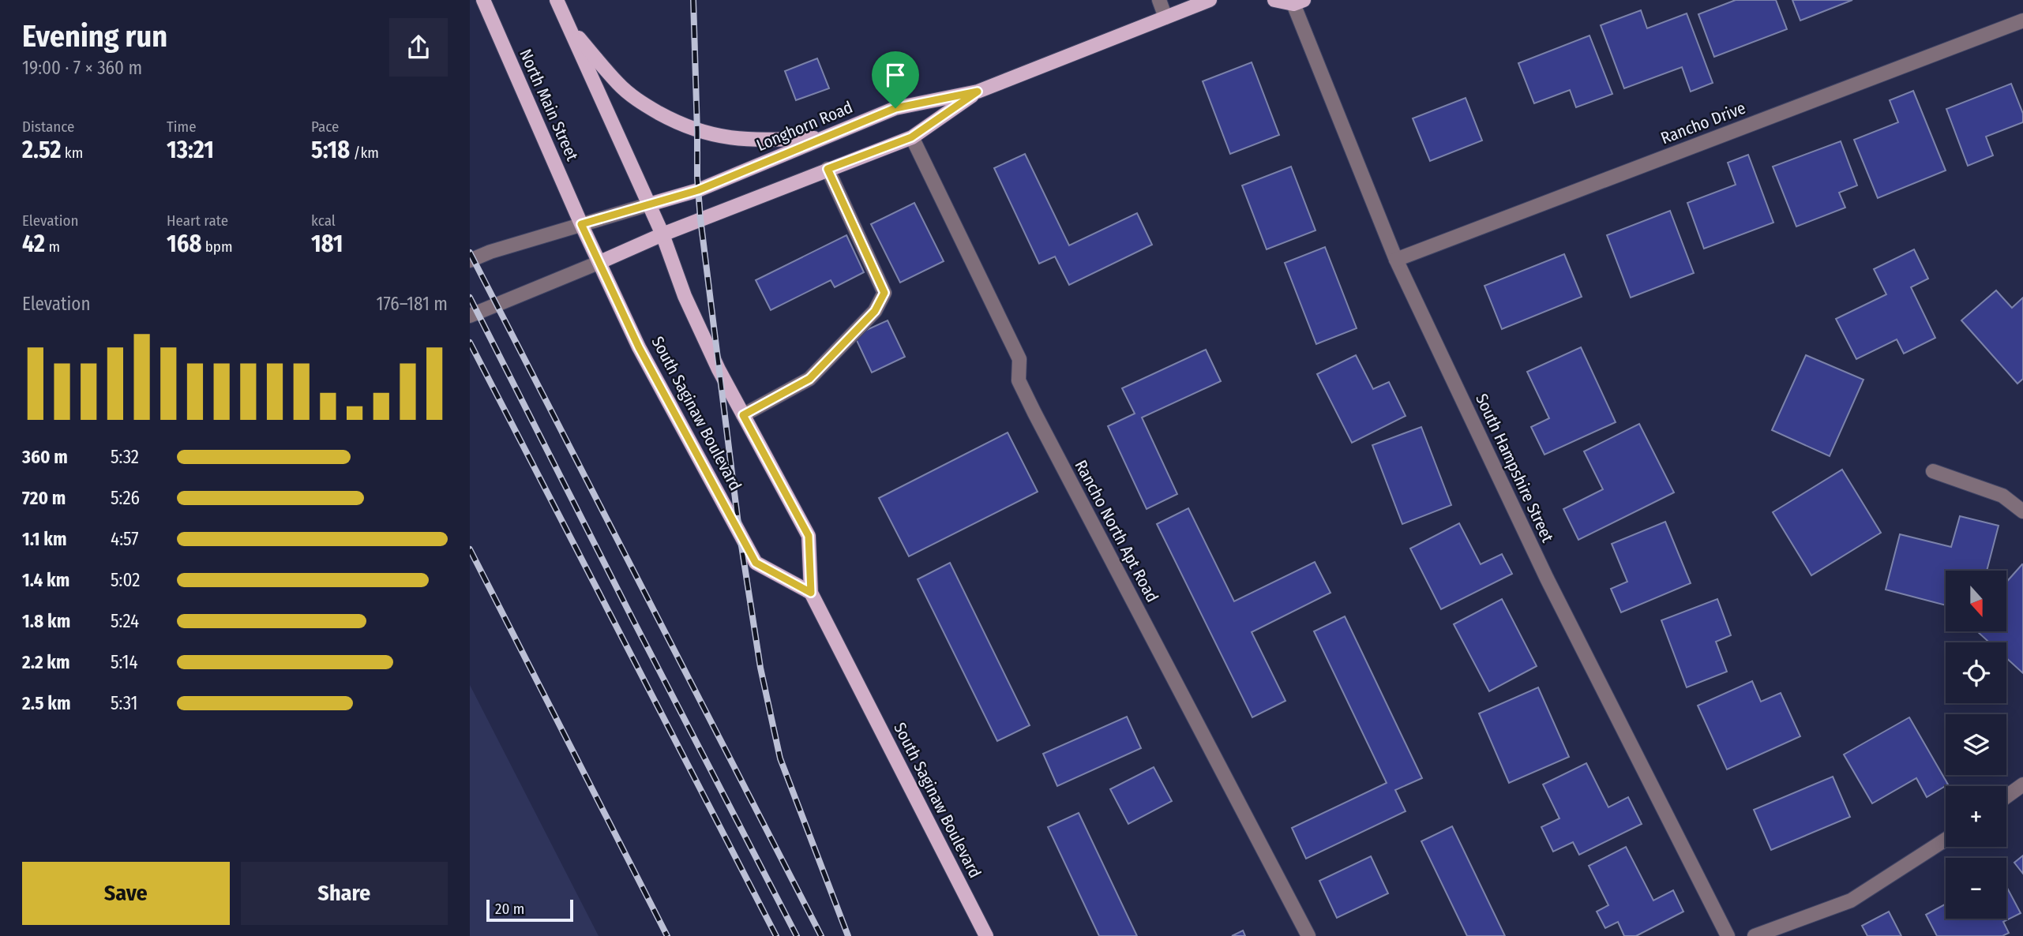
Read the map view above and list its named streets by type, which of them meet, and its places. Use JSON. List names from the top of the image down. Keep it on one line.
{"streets":{"main road":["North Main Street","Longhorn Road","South Saginaw Boulevard"],"street":["Rancho Drive","South Hampshire Street","Rancho North Apt Road"]},"crossings":[["North Main Street","South Saginaw Boulevard"],["Rancho Drive","South Hampshire Street"],["Longhorn Road","South Saginaw Boulevard"],["Longhorn Road","Rancho North Apt Road"]],"scale_bar":"20 m","north":"bottom","page":{"heading":["Evening run","19:00 · 7 × 360 m"],"stats":[["Distance","2.52 km"],["Time","13:21"],["Pace","5:18 /km"],["Elevation","42 m"],["Heart rate","168 bpm"],["kcal","181"]],"chart":["Elevation","176–181 m"],"list":[{"name":"360 m","note":"5:32"},{"name":"720 m","note":"5:26"},{"name":"1.1 km","note":"4:57"},{"name":"1.4 km","note":"5:02"},{"name":"1.8 km","note":"5:24"},{"name":"2.2 km","note":"5:14"},{"name":"2.5 km","note":"5:31"}],"map_buttons":["+","−"],"buttons":["Save","Share"],"scale":"20 m"}}
